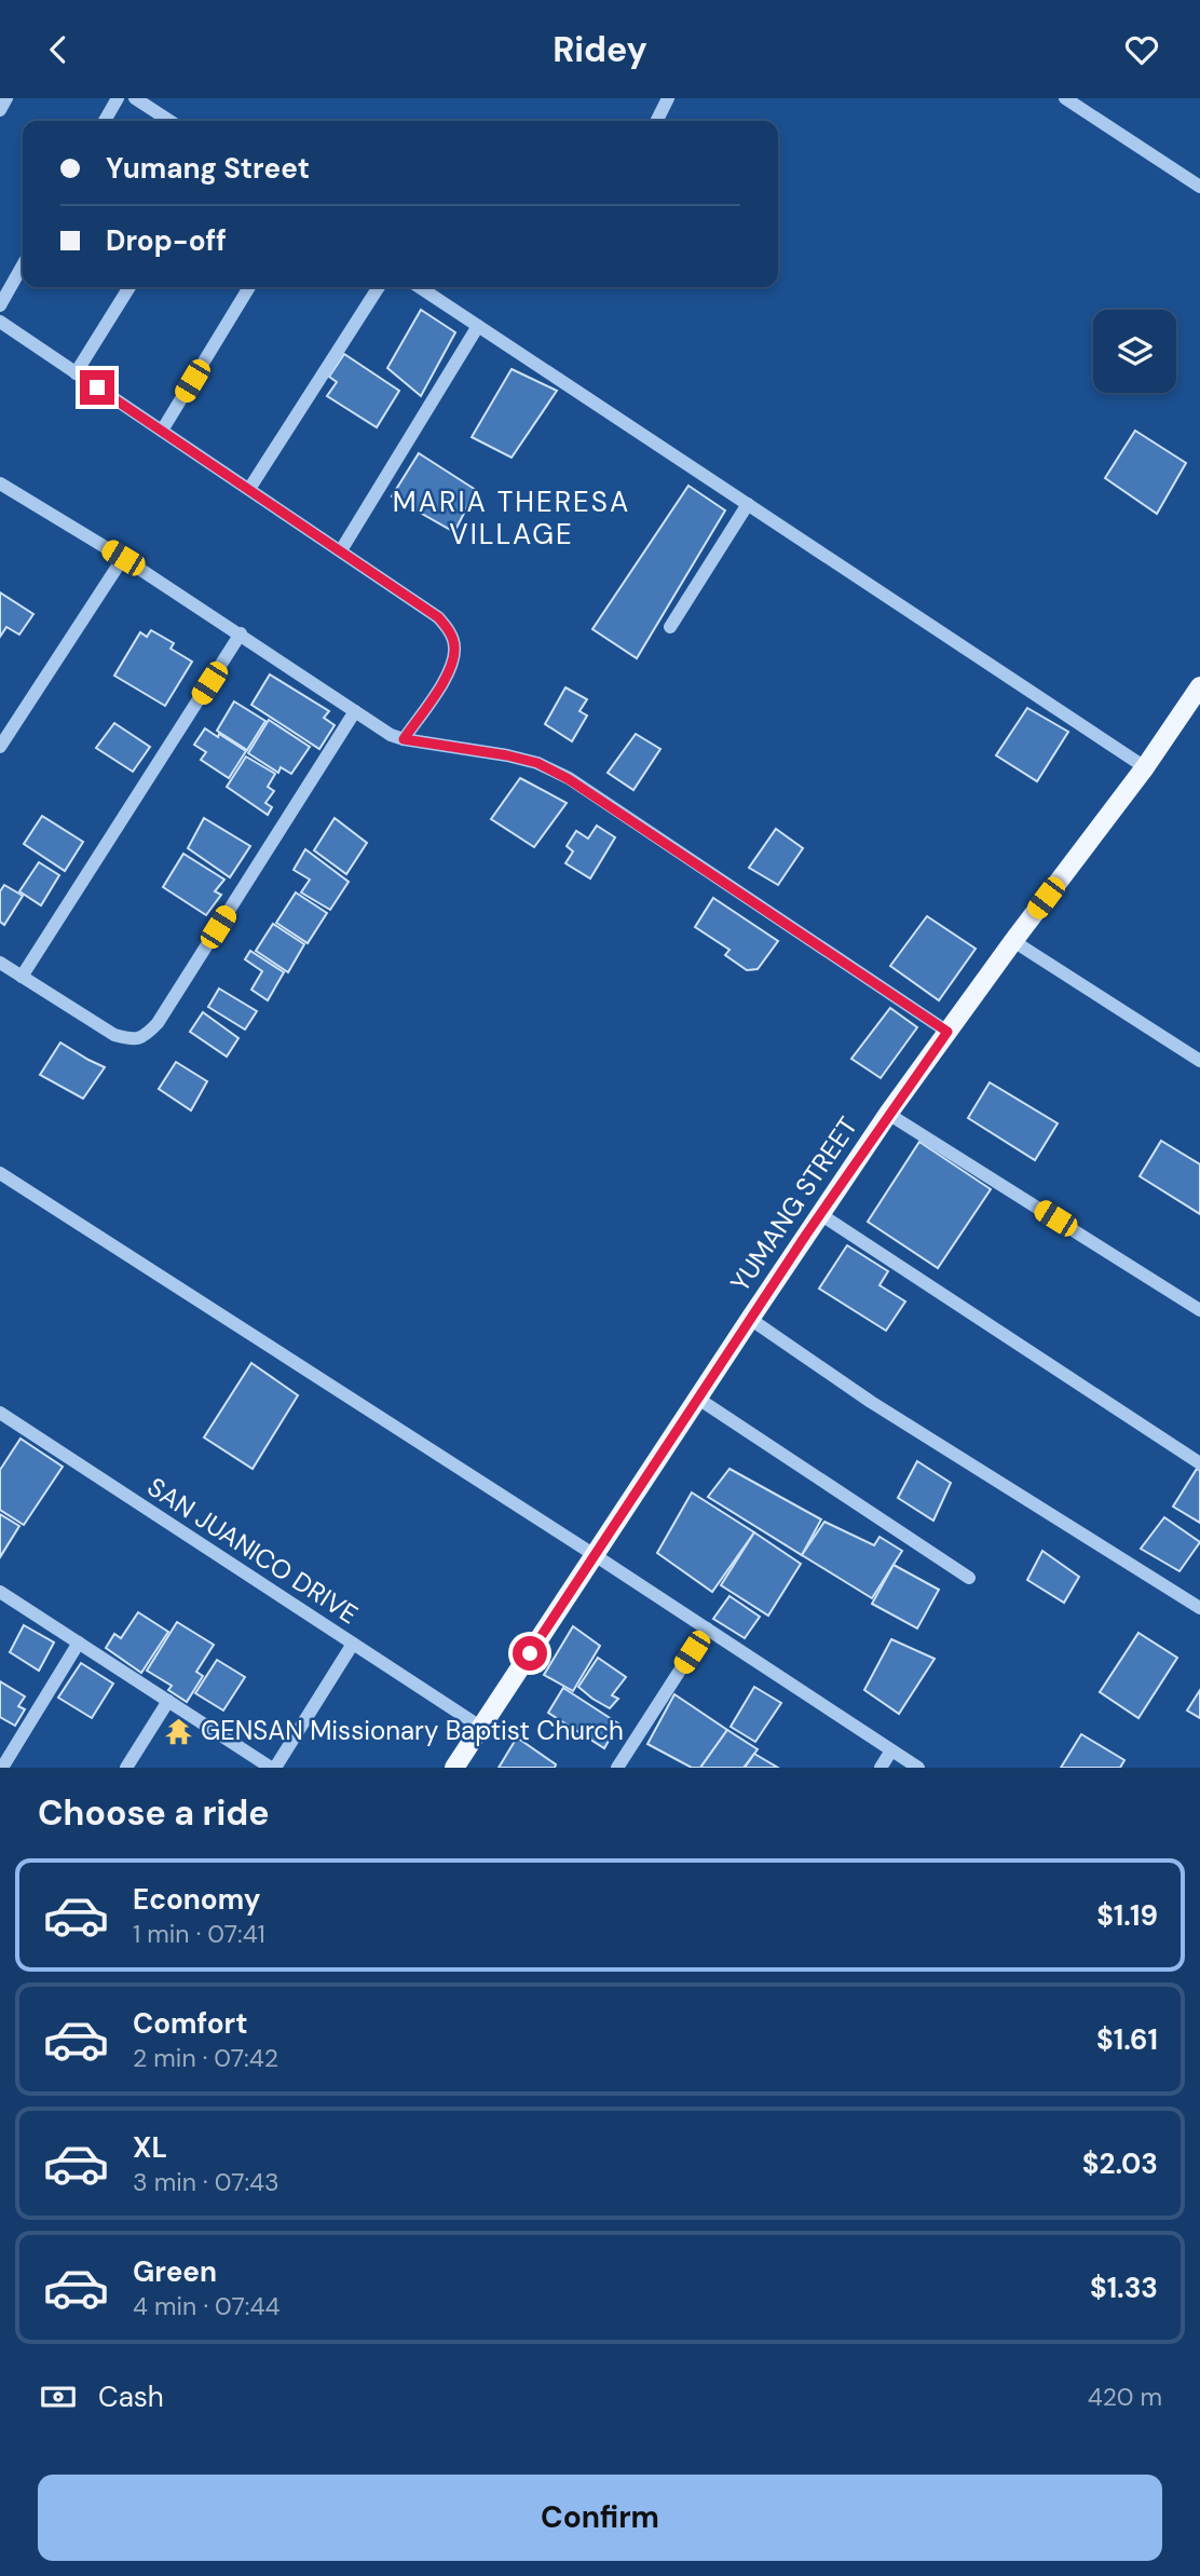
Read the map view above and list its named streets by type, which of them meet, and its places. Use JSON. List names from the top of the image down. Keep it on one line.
{"streets":{"main road":["YUMANG STREET"],"street":["SAN JUANICO DRIVE"]},"crossings":[["YUMANG STREET","SAN JUANICO DRIVE"]],"districts":["MARIA THERESA VILLAGE"],"places":{"temple":["GENSAN Missionary Baptist Church"]},"page":{"header":"Ridey","banner":["Yumang Street","Drop-off"],"heading":"Choose a ride","list":[{"name":"Economy","note":"1 min · 07:41","value":"$1.19"},{"name":"Comfort","note":"2 min · 07:42","value":"$1.61"},{"name":"XL","note":"3 min · 07:43","value":"$2.03"},{"name":"Green","note":"4 min · 07:44","value":"$1.33"}],"pay":["Cash","420 m"],"buttons":"Confirm"}}
